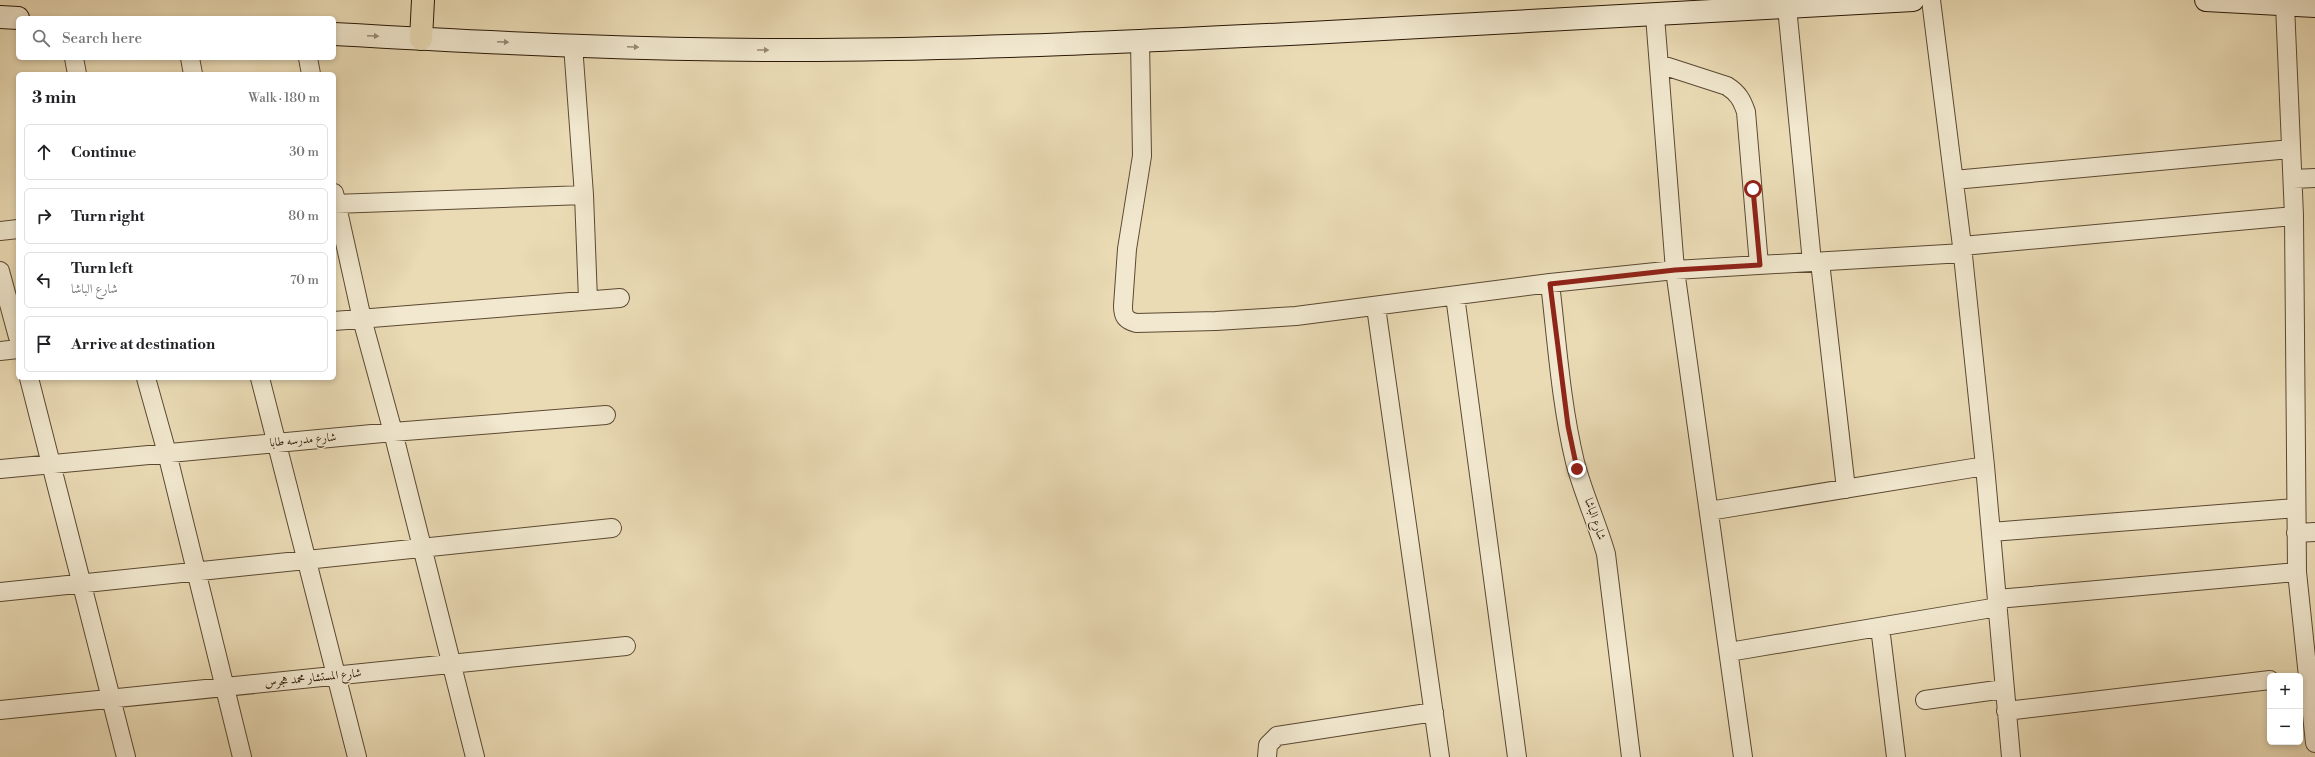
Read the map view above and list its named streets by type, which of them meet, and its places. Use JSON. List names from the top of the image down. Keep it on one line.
{"streets":{"street":["شارع مدرسه طابا","شارع الباشا","شارع المستشار محمد هجرس"]},"page":{"search":"Search here","heading":["3 min","Walk · 180 m"],"list":[["Continue","30 m"],["Turn right","80 m"],["Turn left","شارع الباشا","70 m"],"Arrive at destination"],"map_buttons":["+","−"]}}
